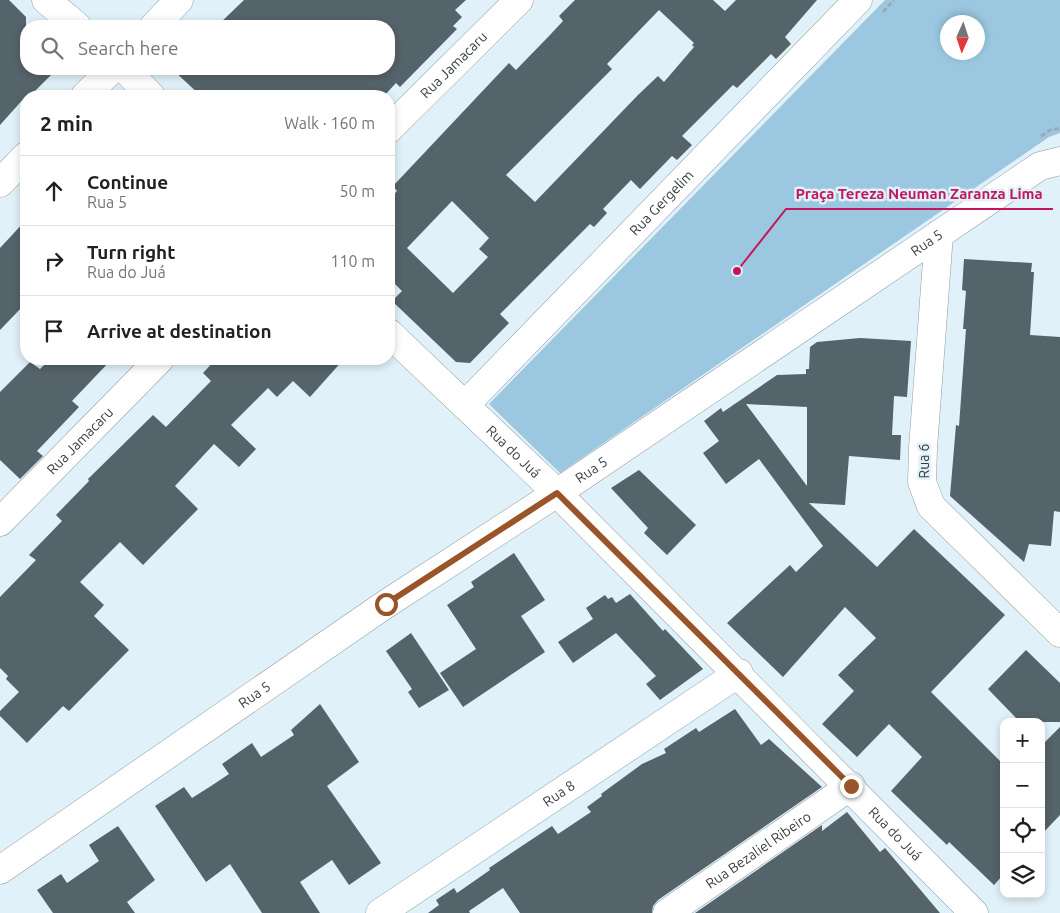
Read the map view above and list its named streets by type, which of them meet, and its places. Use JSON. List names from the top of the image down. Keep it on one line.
{"streets":{"street":["Rua Jamacaru","Rua Gergelim","Rua 5","Rua do Juá","Rua 6","Rua 8","Rua Bezaliel Ribeiro"]},"crossings":[["Rua Gergelim","Rua do Juá"],["Rua 5","Rua do Juá"],["Rua 5","Rua 6"],["Rua do Juá","Rua 8"],["Rua do Juá","Rua Bezaliel Ribeiro"]],"places":["Praça Tereza Neuman Zaranza Lima"],"north":"bottom","page":{"search":"Search here","heading":["2 min","Walk · 160 m"],"list":[["Continue","Rua 5","50 m"],["Turn right","Rua do Juá","110 m"],"Arrive at destination"],"map_buttons":["+","−"]}}
